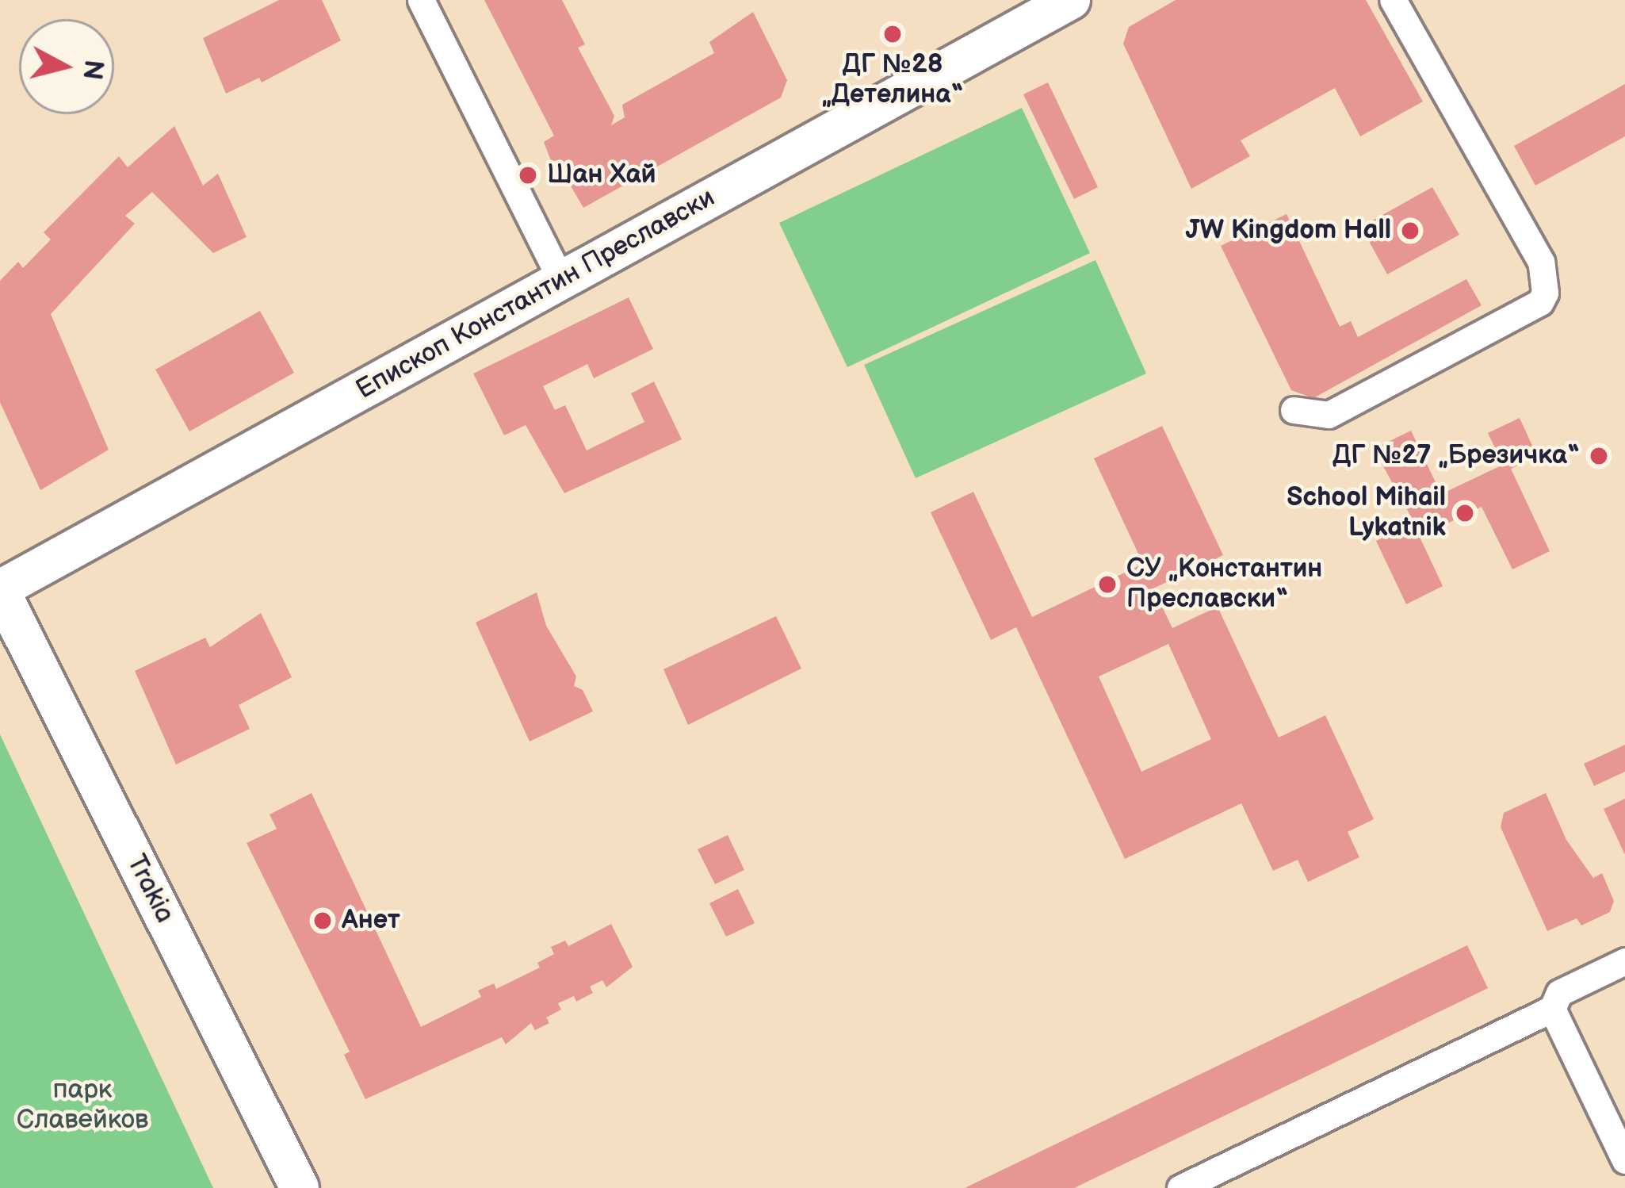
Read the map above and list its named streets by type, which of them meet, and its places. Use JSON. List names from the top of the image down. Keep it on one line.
{"streets":{"street":["Епископ Константин Преславски","Trakia"]},"crossings":[["Епископ Константин Преславски","Trakia"]],"parks":["парк Славейков"],"places":["ДГ №28 „Детелина“","Шан Хай","JW Kingdom Hall","ДГ №27 „Брезичка“","School Mihail Lykatnik","СУ „Константин Преславски“","Анет"],"north":"right"}
